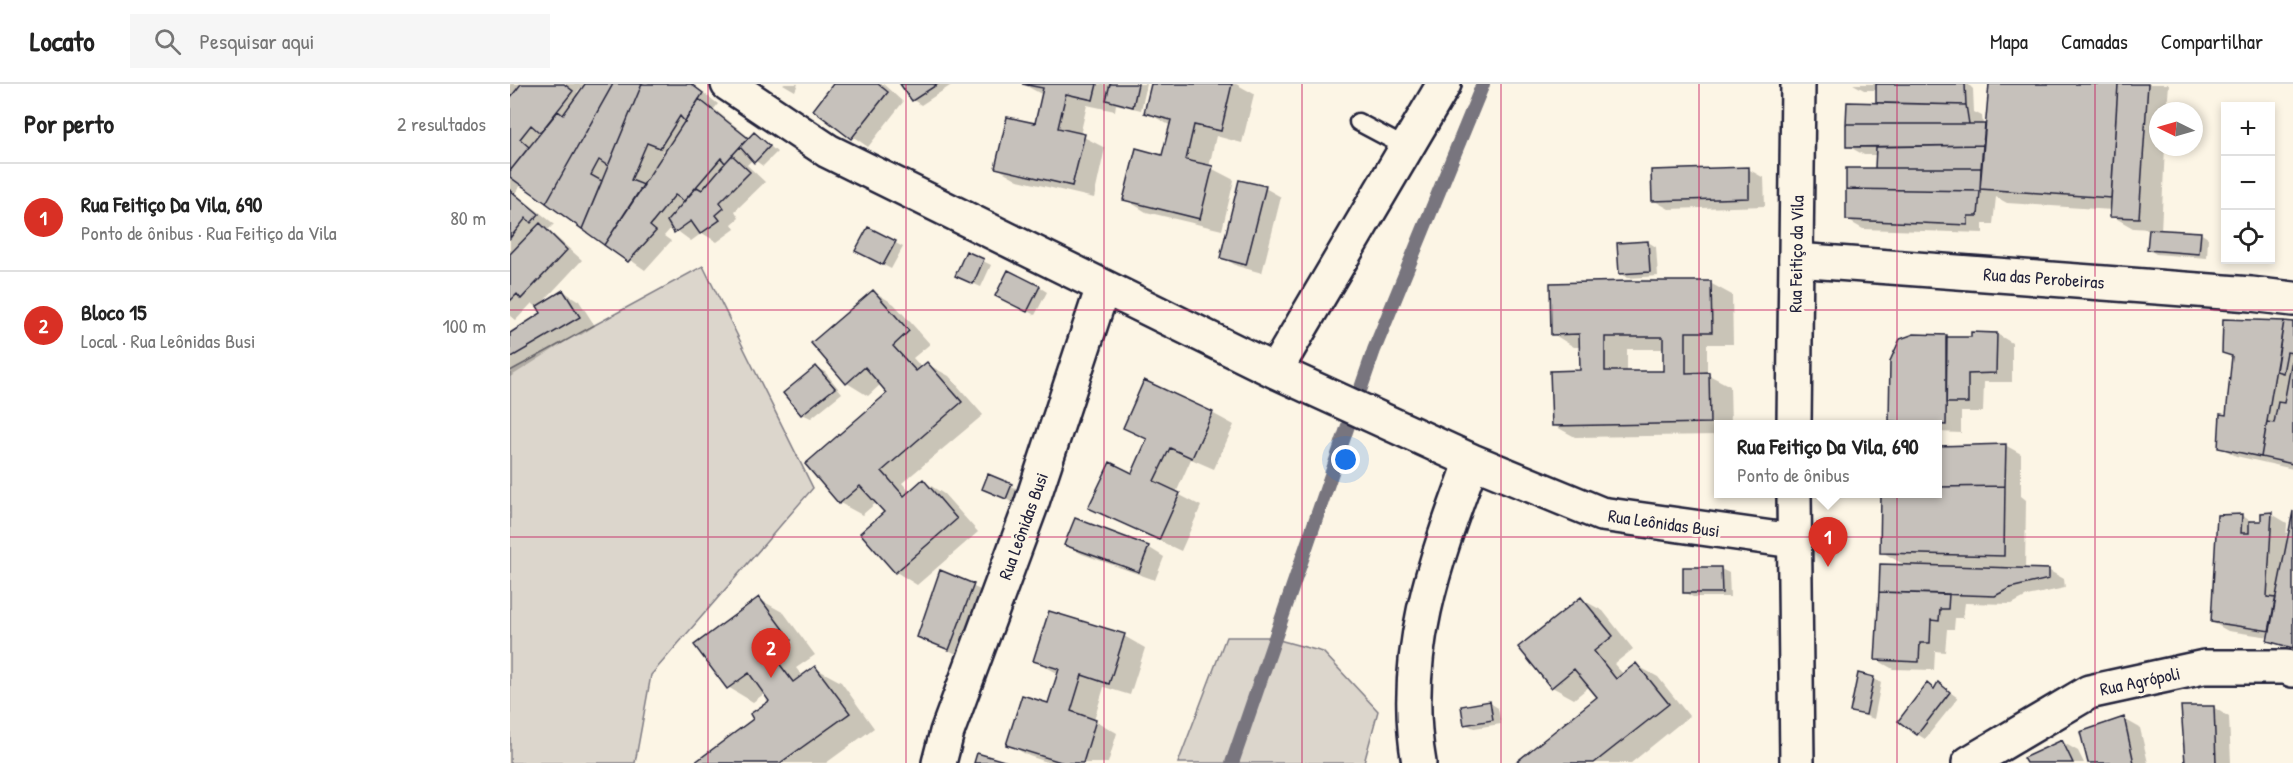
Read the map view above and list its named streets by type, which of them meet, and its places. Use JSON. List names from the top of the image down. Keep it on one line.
{"streets":{"street":["Rua Feitiço da Vila","Rua das Perobeiras","Rua Leônidas Busi","Rua Agrópoli"]},"crossings":[["Rua Feitiço da Vila","Rua das Perobeiras"]],"north":"left","page":{"header":"Locato","search":"Pesquisar aqui","nav":["Mapa","Camadas","Compartilhar"],"heading":["Por perto","2 resultados"],"map_buttons":["+","−"],"list":[{"mark":"1","name":"Rua Feitiço Da Vila, 690","note":"Ponto de ônibus · Rua Feitiço da Vila","value":"80 m"},{"mark":"2","name":"Bloco 15","note":"Local · Rua Leônidas Busi","value":"100 m"}],"popup":["Rua Feitiço Da Vila, 690","Ponto de ônibus"],"pins":["1","2"]}}
